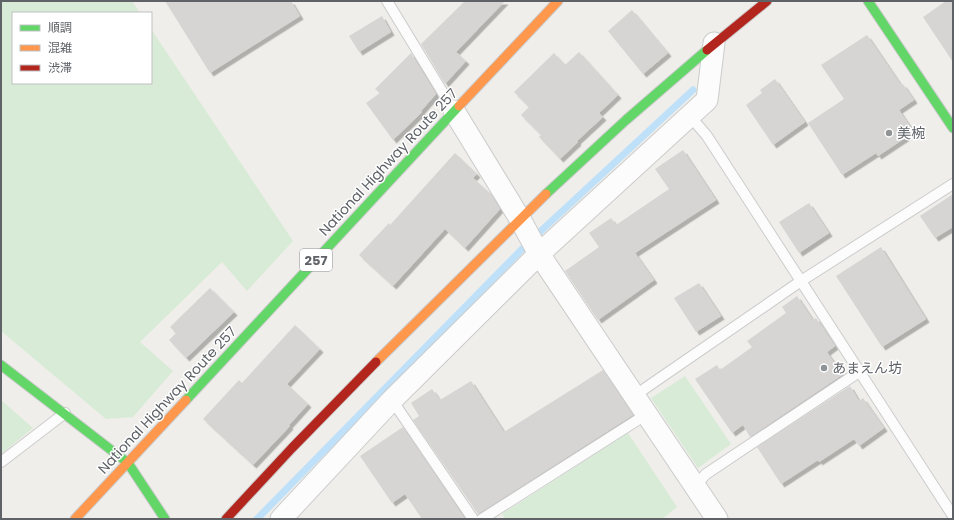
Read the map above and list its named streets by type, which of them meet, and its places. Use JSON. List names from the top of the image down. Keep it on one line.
{"streets":{"main road":["National Highway Route 257","257"]},"places":["美椀","あまえん坊"],"legend":["順調","混雑","渋滞"]}
